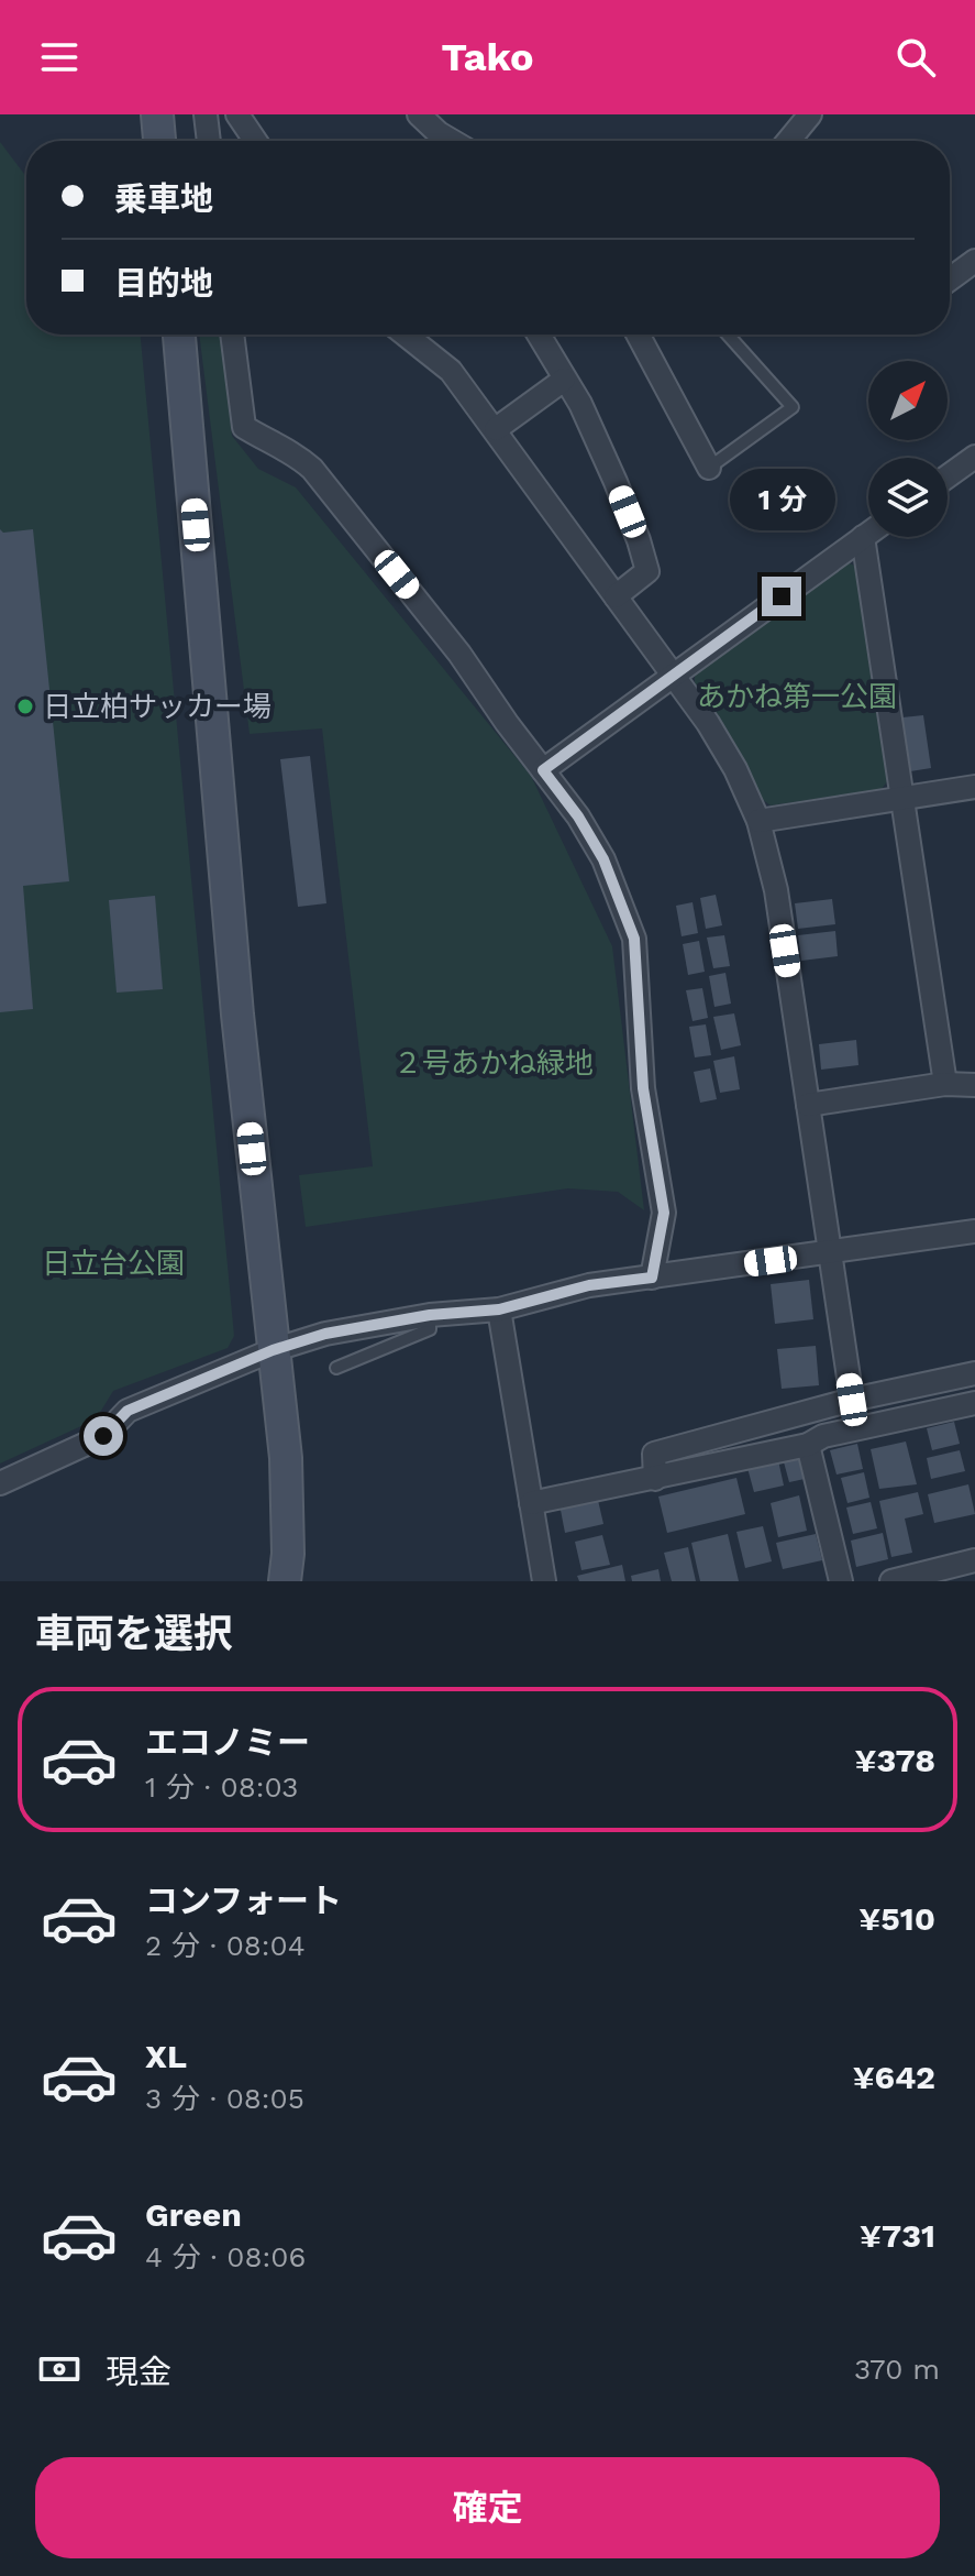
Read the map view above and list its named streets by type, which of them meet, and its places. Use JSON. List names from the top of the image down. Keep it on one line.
{"parks":["あかね第一公園","２号あかね緑地","日立台公園"],"places":["日立柏サッカー場"],"north":"top right","page":{"header":"Tako","banner":["乗車地","目的地"],"bubble":"1 分","heading":"車両を選択","list":[{"name":"エコノミー","note":"1 分 · 08:03","value":"¥378"},{"name":"コンフォート","note":"2 分 · 08:04","value":"¥510"},{"name":"XL","note":"3 分 · 08:05","value":"¥642"},{"name":"Green","note":"4 分 · 08:06","value":"¥731"}],"pay":["現金","370 m"],"buttons":"確定"}}
